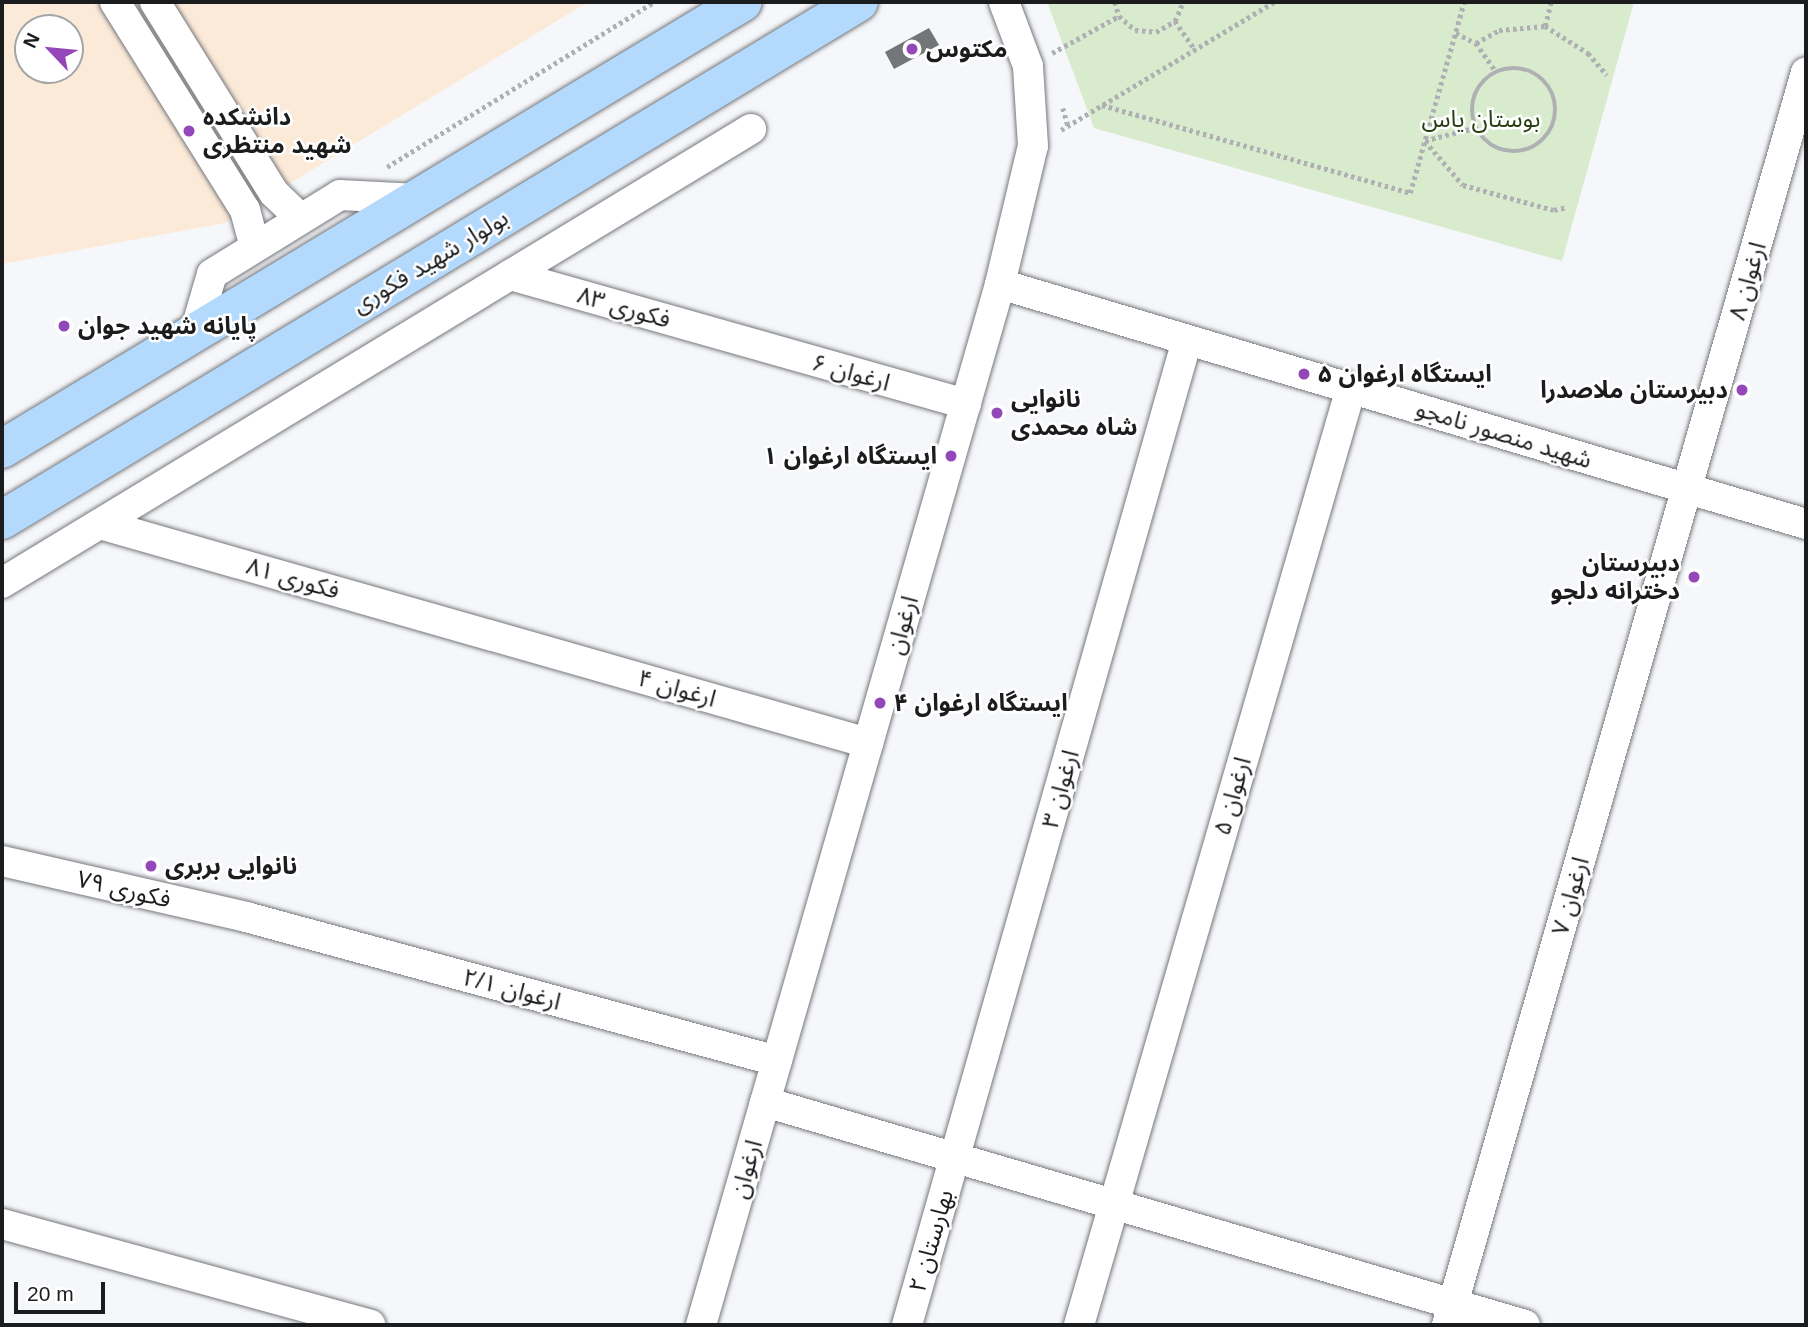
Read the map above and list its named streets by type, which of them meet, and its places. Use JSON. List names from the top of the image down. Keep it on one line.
{"streets":{"main road":["بولوار شهید فکوری"],"street":["ارغوان ۸","فکوری ۸۳","ارغوان ۶","شهید منصور نامجو","فکوری ۸۱","ارغوان","ارغوان ۴","ارغوان ۳","ارغوان ۵","فکوری ۷۹","ارغوان ۷","ارغوان ۲/۱","بهارستان ۲"]},"crossings":[["ارغوان ۸","شهید منصور نامجو"],["ارغوان ۸","ارغوان ۷"],["فکوری ۸۳","ارغوان ۶"],["ارغوان ۶","ارغوان"],["شهید منصور نامجو","ارغوان"],["شهید منصور نامجو","ارغوان ۳"],["شهید منصور نامجو","ارغوان ۵"],["شهید منصور نامجو","ارغوان ۷"],["فکوری ۸۱","ارغوان ۴"],["ارغوان","ارغوان ۴"],["ارغوان","ارغوان ۲/۱"],["ارغوان ۳","بهارستان ۲"],["فکوری ۷۹","ارغوان ۲/۱"]],"parks":["بوستان یاس"],"places":["مکتوس","دانشکده شهید منتظری","پایانه شهید جوان","ایستگاه ارغوان ۵","دبیرستان ملاصدرا","نانوایی شاه محمدی","ایستگاه ارغوان ۱","دبیرستان دخترانه دلجو","ایستگاه ارغوان ۴","نانوایی بربری"],"scale_bar":"20 m","north":"top left"}
